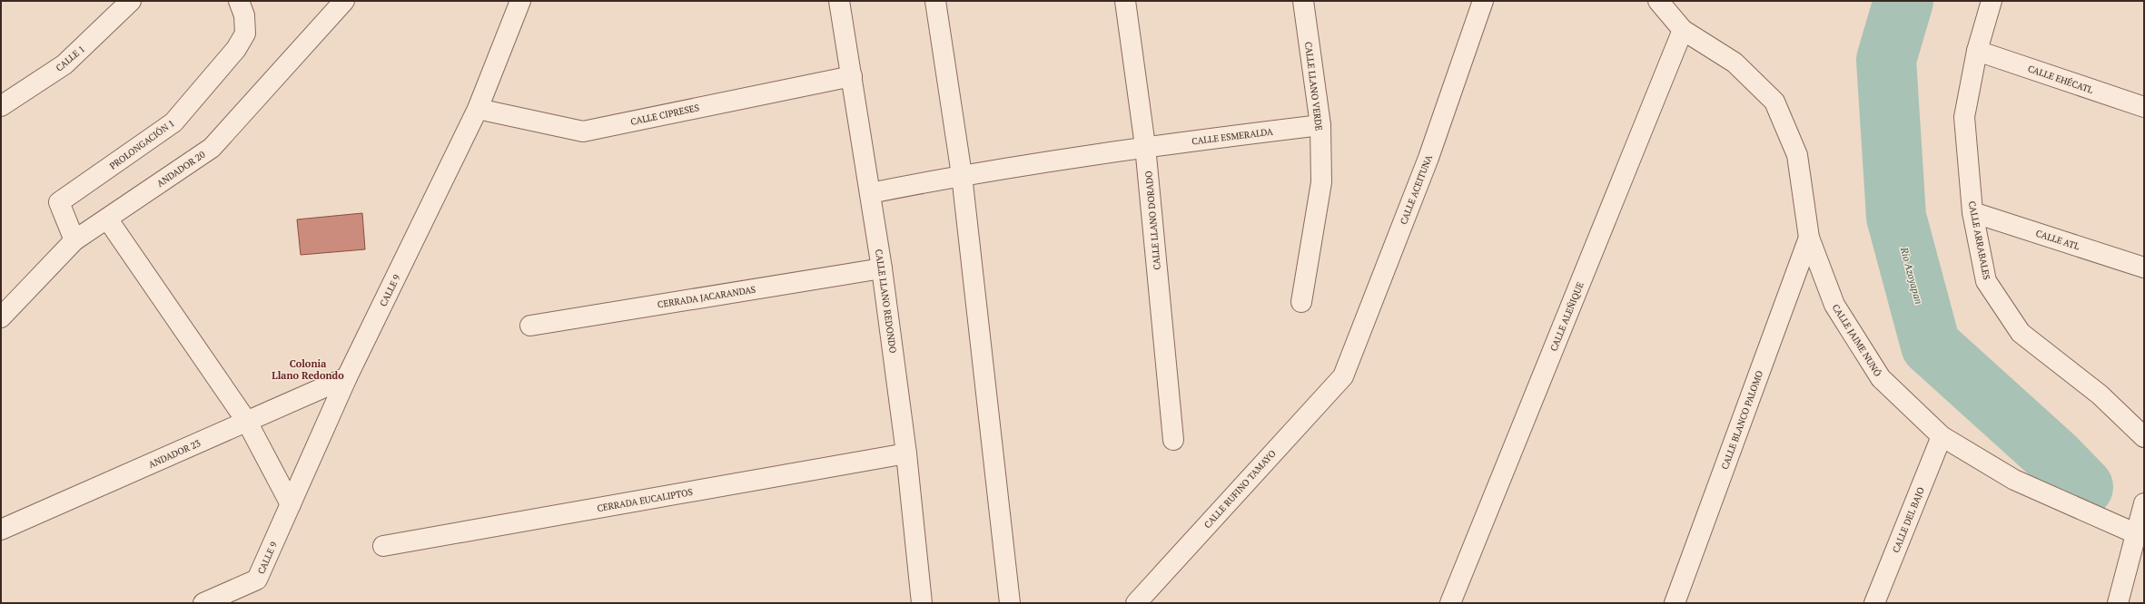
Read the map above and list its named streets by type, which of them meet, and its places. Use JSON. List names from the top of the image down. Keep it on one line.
{"streets":{"street":["CALLE 1","CALLE EHÉCATL","CALLE LLANO VERDE","CALLE CIPRESES","CALLE ESMERALDA","PROLONGACIÓN 1","ANDADOR 20","CALLE ACEITUNA","CALLE LLANO DORADO","CALLE ATL","CALLE ARRABALES","CALLE 9","CERRADA JACARANDAS","CALLE LLANO REDONDO","CALLE ALEÑIQUE","CALLE JAIME NUNÓ","CALLE BLANCO PALOMO","ANDADOR 23","CALLE RUFINO TAMAYO","CERRADA EUCALIPTOS","CALLE DEL BAJO"]},"crossings":[["CALLE EHÉCATL","CALLE ARRABALES"],["CALLE LLANO VERDE","CALLE ESMERALDA"],["CALLE CIPRESES","CALLE 9"],["CALLE CIPRESES","CALLE LLANO REDONDO"],["CALLE ESMERALDA","CALLE LLANO DORADO"],["CALLE ESMERALDA","CALLE LLANO REDONDO"],["PROLONGACIÓN 1","ANDADOR 20"],["CALLE ACEITUNA","CALLE RUFINO TAMAYO"],["CALLE ATL","CALLE ARRABALES"],["CALLE 9","ANDADOR 23"],["CERRADA JACARANDAS","CALLE LLANO REDONDO"],["CALLE LLANO REDONDO","CERRADA EUCALIPTOS"],["CALLE ALEÑIQUE","CALLE JAIME NUNÓ"],["CALLE JAIME NUNÓ","CALLE BLANCO PALOMO"],["CALLE JAIME NUNÓ","CALLE DEL BAJO"]],"districts":["Colonia Llano Redondo"],"water":["Rio Azoyapan"]}
